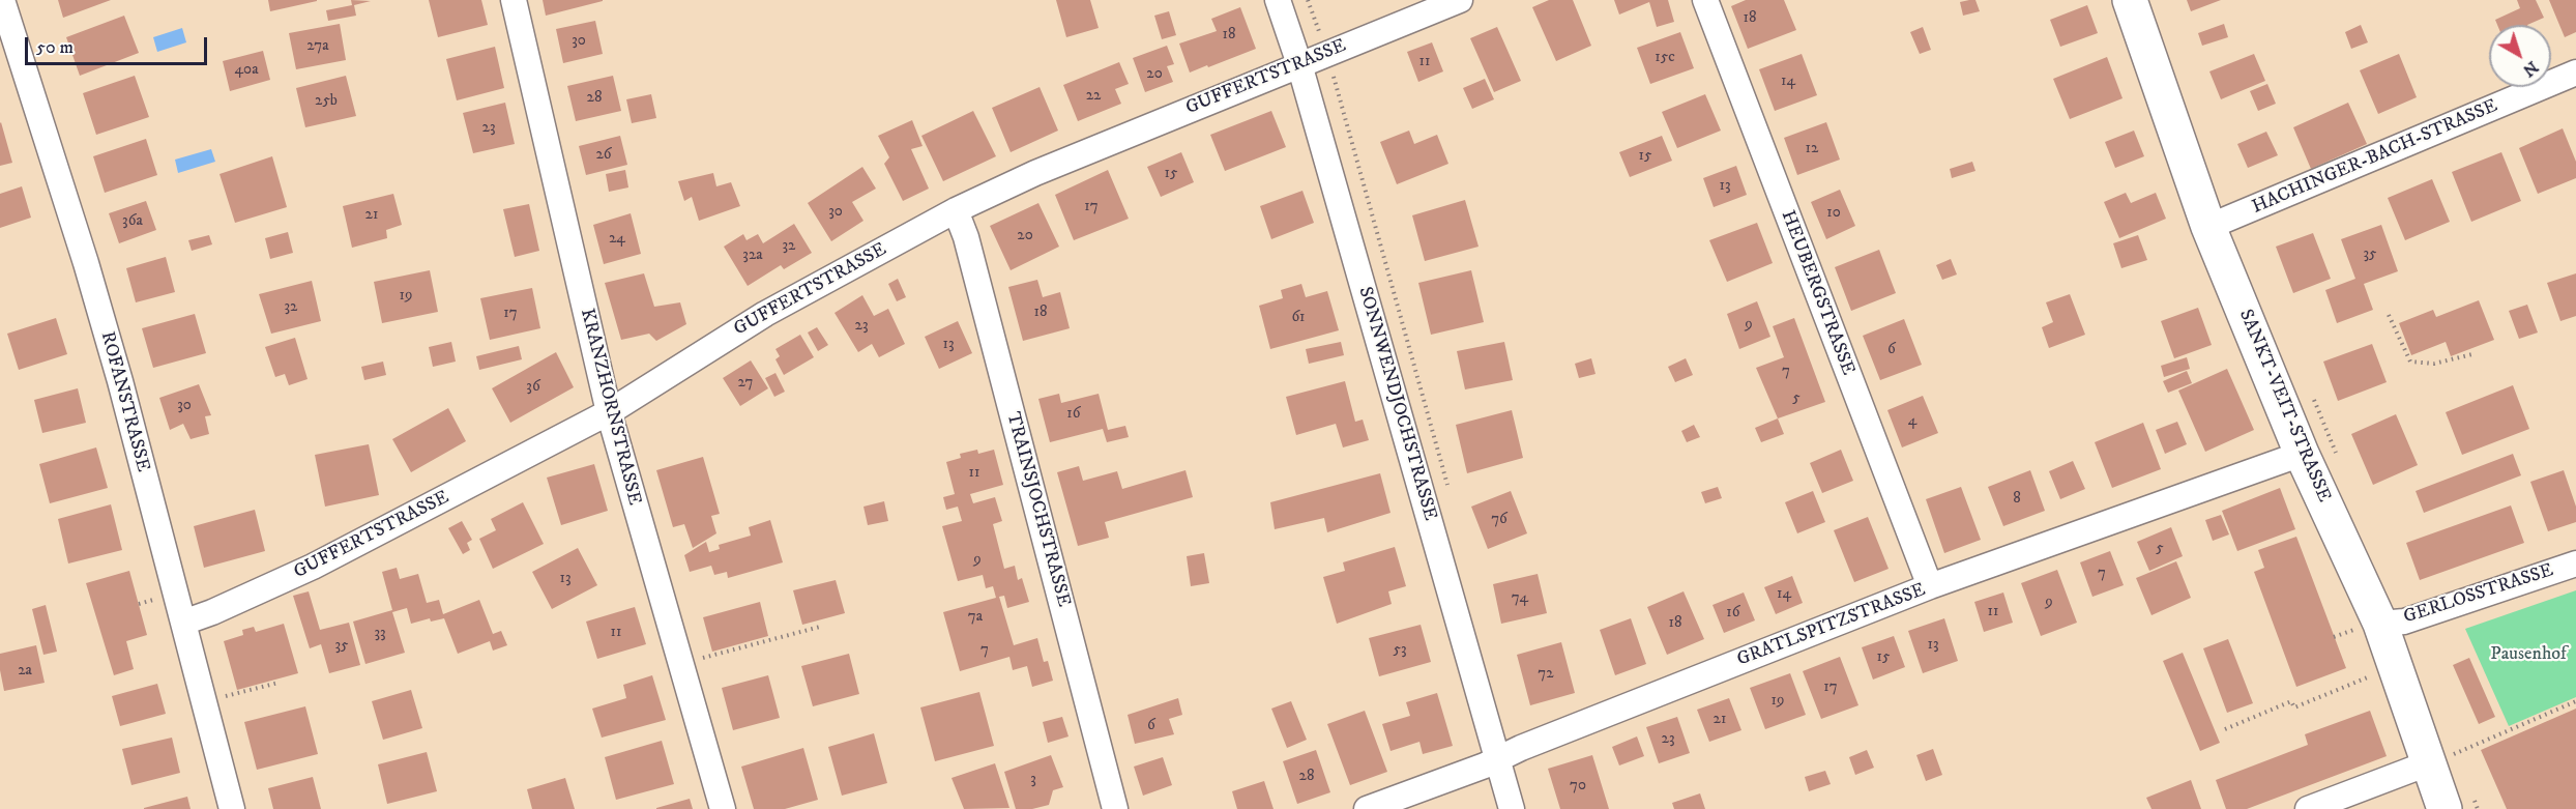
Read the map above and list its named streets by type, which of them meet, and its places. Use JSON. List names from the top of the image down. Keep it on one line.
{"streets":{"street":["GUFFERTSTRASSE","HACHINGER-BACH-STRASSE","HEUBERGSTRASSE","ROFANSTRASSE","SONNWENDJOCHSTRASSE","SANKT-VEIT-STRASSE","KRANZHORNSTRASSE","TRAINSJOCHSTRASSE","GERLOSSTRASSE","GRATLSPITZSTRASSE"]},"crossings":[["GUFFERTSTRASSE","ROFANSTRASSE"],["GUFFERTSTRASSE","SONNWENDJOCHSTRASSE"],["GUFFERTSTRASSE","KRANZHORNSTRASSE"],["GUFFERTSTRASSE","TRAINSJOCHSTRASSE"],["HACHINGER-BACH-STRASSE","SANKT-VEIT-STRASSE"],["HEUBERGSTRASSE","GRATLSPITZSTRASSE"],["SONNWENDJOCHSTRASSE","GRATLSPITZSTRASSE"],["SANKT-VEIT-STRASSE","GERLOSSTRASSE"],["SANKT-VEIT-STRASSE","GRATLSPITZSTRASSE"]],"parks":["Pausenhof"],"house_numbers":["18","18","30","27a","15c","11","40a","20","14","22","28","25b","23","12","26","15","15","13","17","30","10","21","36a","20","24","32","35","32a","19","32","18","17","61","9","23","13","6","7","27","36","5","30","16","4","11","8","76","5","9","7","13","14","74","9","11","16","7a","18","11","33","13","35","7","53","15","2a","72","17","19","21","6","23","28","3","70"],"scale_bar":"50 m","north":"bottom right"}
